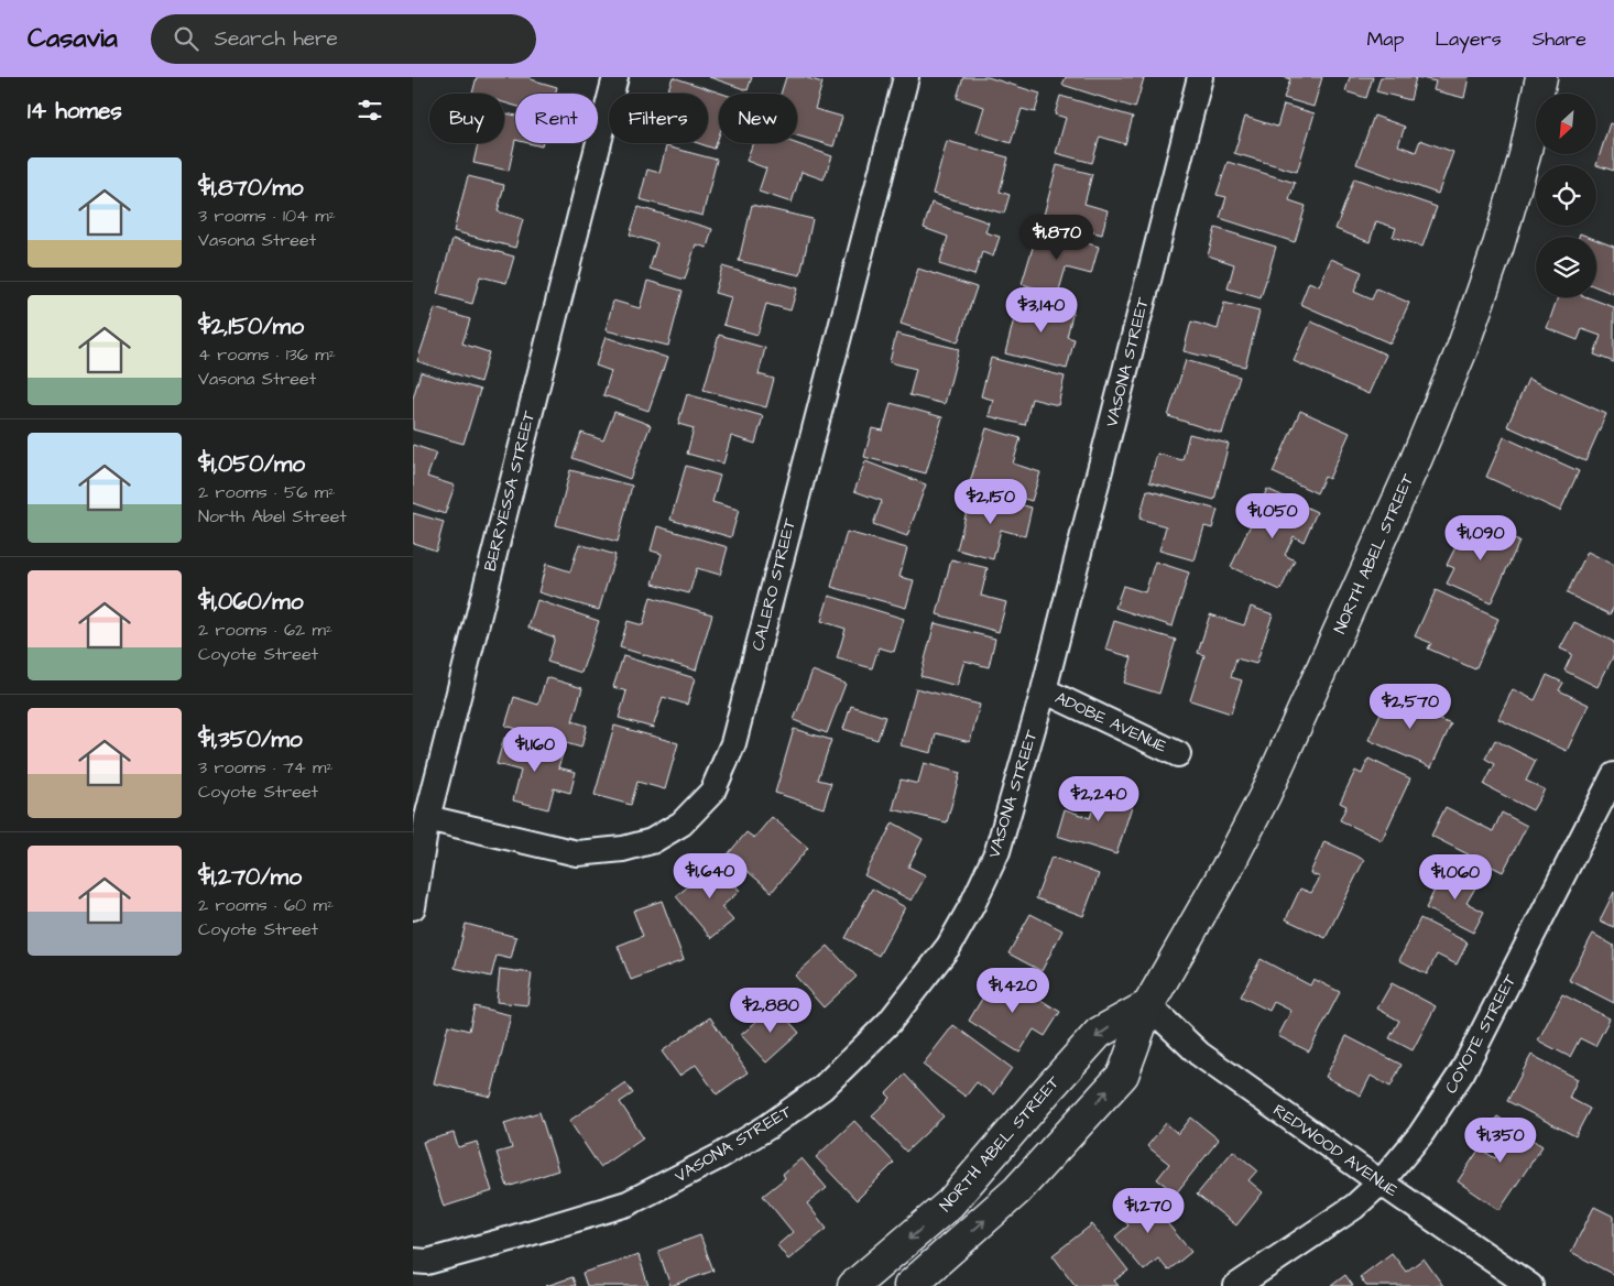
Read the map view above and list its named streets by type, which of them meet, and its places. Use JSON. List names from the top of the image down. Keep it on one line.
{"streets":{"main road":["NORTH ABEL STREET"],"street":["VASONA STREET","BERRYESSA STREET","CALERO STREET","ADOBE AVENUE","COYOTE STREET","REDWOOD AVENUE"]},"crossings":[["VASONA STREET","ADOBE AVENUE"],["BERRYESSA STREET","CALERO STREET"],["NORTH ABEL STREET","REDWOOD AVENUE"],["COYOTE STREET","REDWOOD AVENUE"]],"north":"bottom left","page":{"header":"Casavia","search":"Search here","nav":["Map","Layers","Share"],"heading":"14 homes","chip":["Buy","Rent","Filters","New"],"list":[{"name":"$1,870/mo","note":"3 rooms · 104 m² · Vasona Street"},{"name":"$2,150/mo","note":"4 rooms · 136 m² · Vasona Street"},{"name":"$1,050/mo","note":"2 rooms · 56 m² · North Abel Street"},{"name":"$1,060/mo","note":"2 rooms · 62 m² · Coyote Street"},{"name":"$1,350/mo","note":"3 rooms · 74 m² · Coyote Street"},{"name":"$1,270/mo","note":"2 rooms · 60 m² · Coyote Street"}],"price":["$1,870","$3,140","$2,150","$1,050","$1,090","$2,570","$1,160","$2,240","$1,640","$1,060","$1,420","$2,880","$1,350","$1,270"]}}
